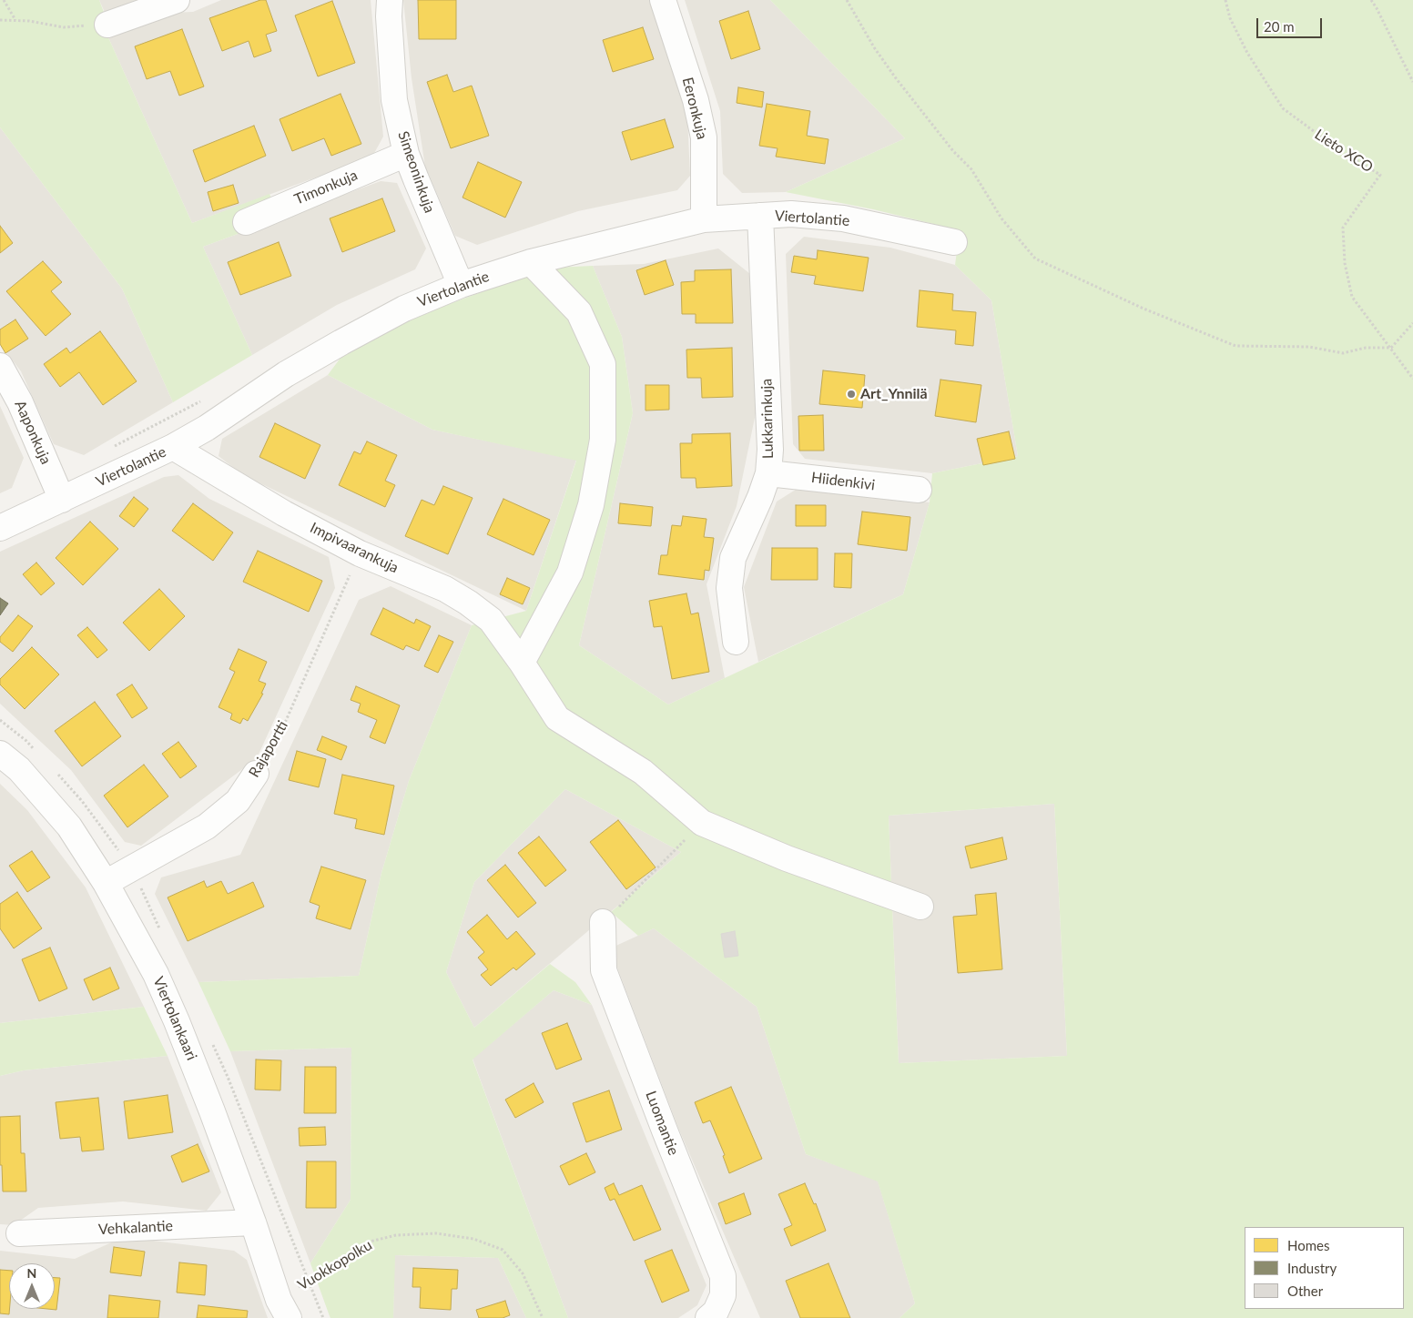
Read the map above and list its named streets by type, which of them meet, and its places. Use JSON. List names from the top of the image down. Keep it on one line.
{"streets":{"street":["Eeronkuja","Simeoninkuja","Timonkuja","Viertolantie","Lukkarinkuja","Aaponkuja","Hiidenkivi","Impivaarankuja","Rajaportti","Viertolankaari","Luomantie","Vehkalantie"],"path":["Lieto XCO","Vuokkopolku"]},"crossings":[["Eeronkuja","Viertolantie"],["Simeoninkuja","Timonkuja"],["Simeoninkuja","Viertolantie"],["Viertolantie","Lukkarinkuja"],["Viertolantie","Aaponkuja"],["Viertolantie","Impivaarankuja"],["Lukkarinkuja","Hiidenkivi"],["Impivaarankuja","Rajaportti"],["Rajaportti","Viertolankaari"],["Viertolankaari","Vehkalantie"],["Viertolankaari","Vuokkopolku"]],"places":["Art_Ynnilä"],"legend":["Homes","Industry","Other"],"scale_bar":"20 m","north":"top"}
